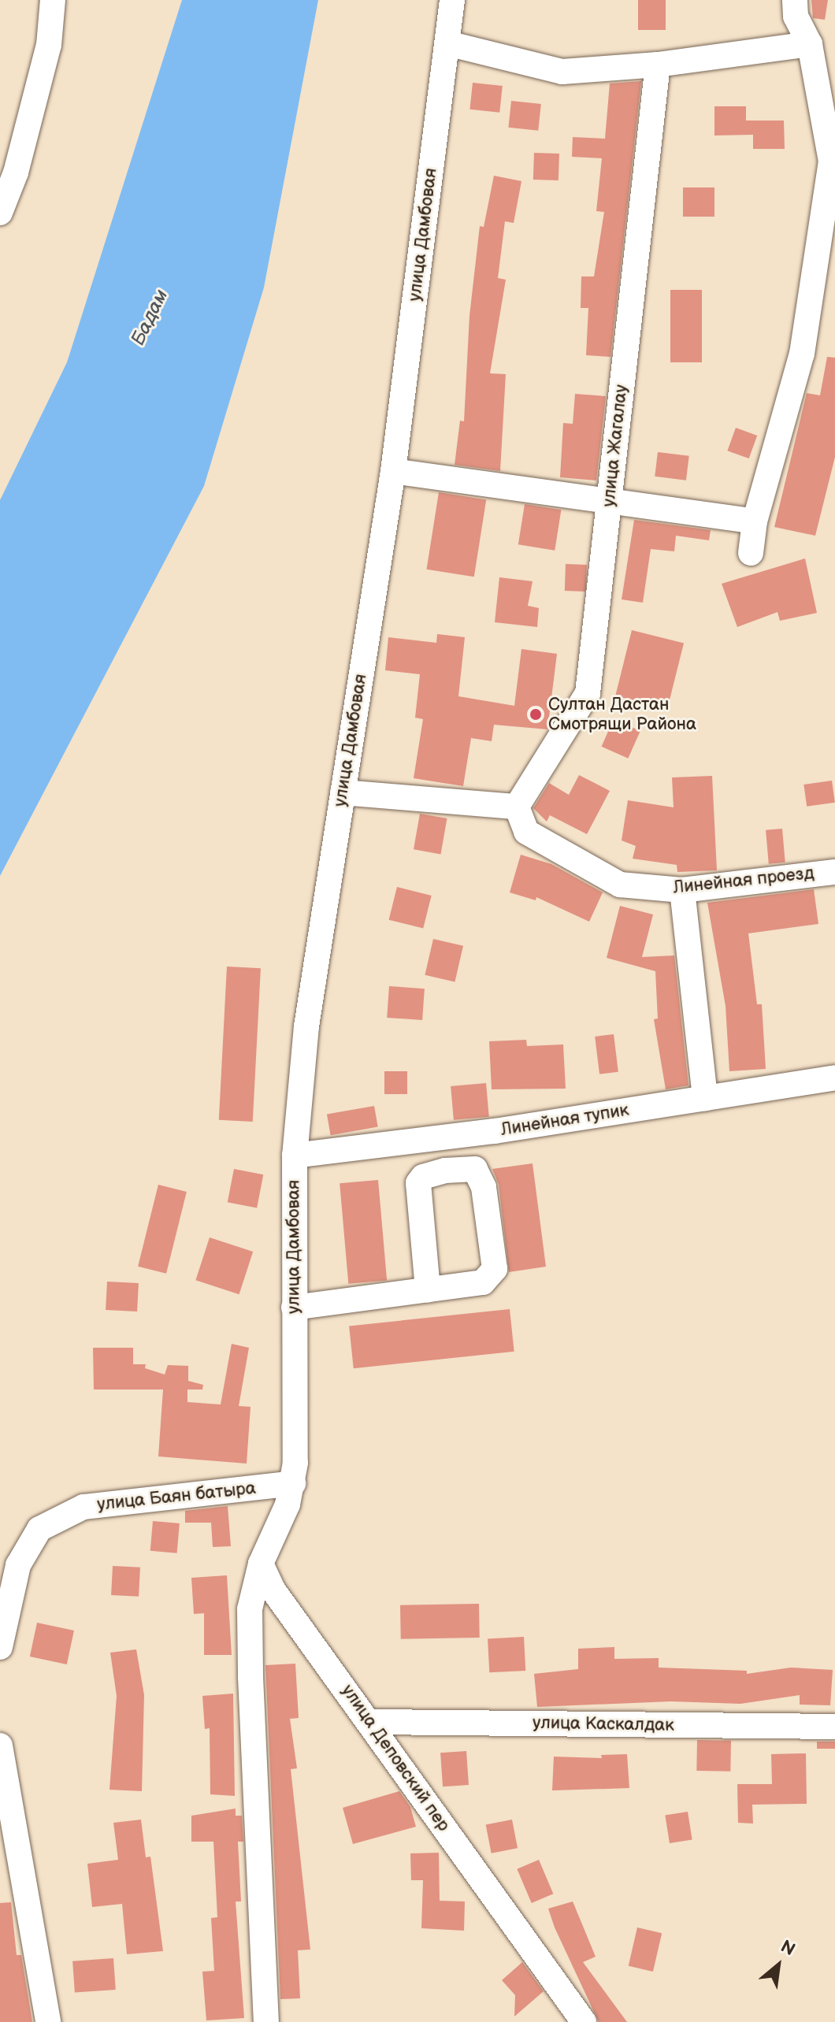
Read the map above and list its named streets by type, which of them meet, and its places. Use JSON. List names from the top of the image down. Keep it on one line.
{"streets":{"street":["улица Дамбовая","улица Жагалау","Линейная проезд","Линейная тупик","улица Баян батыра","улица Каскалдак","улица Деповский пер"]},"crossings":[["улица Дамбовая","Линейная тупик"],["улица Дамбовая","улица Баян батыра"],["улица Жагалау","Линейная проезд"],["улица Каскалдак","улица Деповский пер"]],"water":["Бадам"],"places":["Султан Дастан Смотрящи Района"],"north":"top right"}
